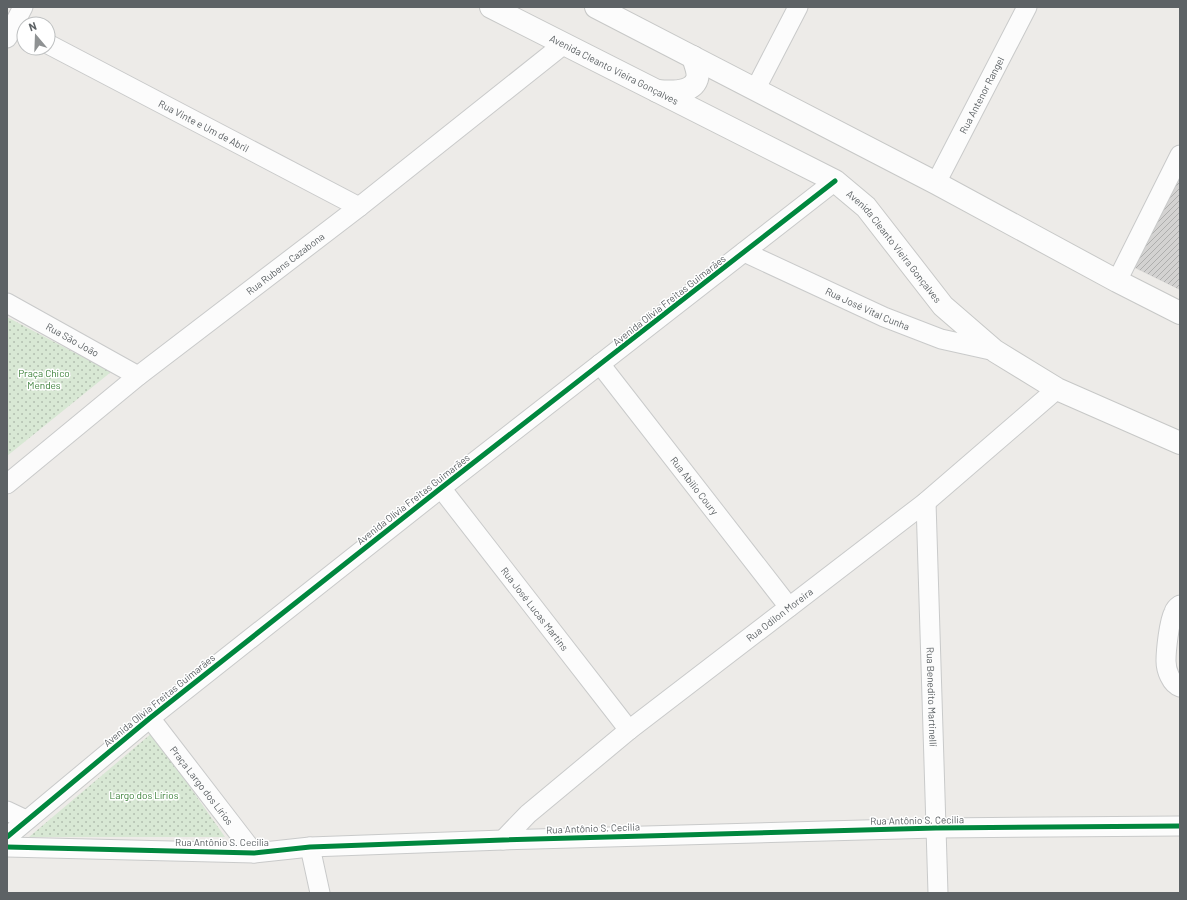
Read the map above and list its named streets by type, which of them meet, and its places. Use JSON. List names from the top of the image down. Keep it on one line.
{"streets":{"main road":["Avenida Cleanto Vieira Gonçalves"],"street":["Rua Antenor Rangel","Rua Vinte e Um de Abril","Rua Rubens Cazabona","Avenida Olívia Freitas Guimarães","Rua José Vital Cunha","Rua São João","Rua Abilio Coury","Rua José Lucas Martins","Rua Odilon Moreira","Rua Benedito Martinelli","Praça Largo dos Lírios","Rua Antônio S. Cecilia"]},"crossings":[["Avenida Cleanto Vieira Gonçalves","Rua Rubens Cazabona"],["Avenida Cleanto Vieira Gonçalves","Avenida Olívia Freitas Guimarães"],["Avenida Cleanto Vieira Gonçalves","Rua José Vital Cunha"],["Avenida Cleanto Vieira Gonçalves","Rua Odilon Moreira"],["Rua Vinte e Um de Abril","Rua Rubens Cazabona"],["Rua Rubens Cazabona","Rua São João"],["Avenida Olívia Freitas Guimarães","Rua José Vital Cunha"],["Avenida Olívia Freitas Guimarães","Rua Abilio Coury"],["Avenida Olívia Freitas Guimarães","Rua José Lucas Martins"],["Avenida Olívia Freitas Guimarães","Praça Largo dos Lírios"],["Rua Abilio Coury","Rua Odilon Moreira"],["Rua José Lucas Martins","Rua Odilon Moreira"],["Rua Odilon Moreira","Rua Benedito Martinelli"],["Rua Odilon Moreira","Rua Antônio S. Cecilia"],["Rua Benedito Martinelli","Rua Antônio S. Cecilia"],["Praça Largo dos Lírios","Rua Antônio S. Cecilia"]],"parks":["Praça Chico Mendes","Largo dos Lírios"],"north":"top"}
